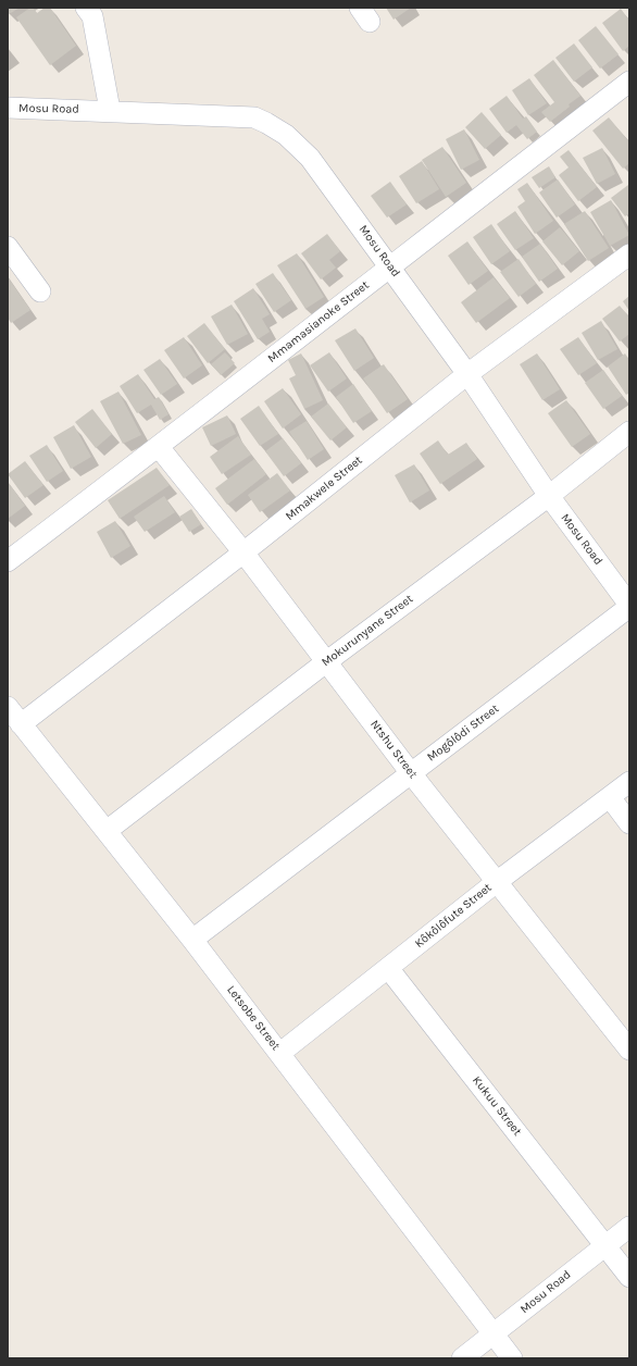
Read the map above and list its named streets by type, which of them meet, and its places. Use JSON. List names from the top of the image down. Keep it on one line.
{"streets":{"street":["Mosu Road","Mmamasianoke Street","Mmakwele Street","Mokurunyane Street","Mogôlôdi Street","Ntshu Street","Kôkôlôfute Street","Letsobe Street","Kukuu Street"]},"crossings":[["Mosu Road","Mmamasianoke Street"],["Mosu Road","Mmakwele Street"],["Mosu Road","Mokurunyane Street"],["Mosu Road","Mogôlôdi Street"],["Mosu Road","Letsobe Street"],["Mosu Road","Kukuu Street"],["Mmamasianoke Street","Ntshu Street"],["Mmakwele Street","Ntshu Street"],["Mmakwele Street","Letsobe Street"],["Mokurunyane Street","Ntshu Street"],["Mokurunyane Street","Letsobe Street"],["Mogôlôdi Street","Ntshu Street"],["Mogôlôdi Street","Letsobe Street"],["Ntshu Street","Kôkôlôfute Street"],["Kôkôlôfute Street","Letsobe Street"],["Kôkôlôfute Street","Kukuu Street"]]}
